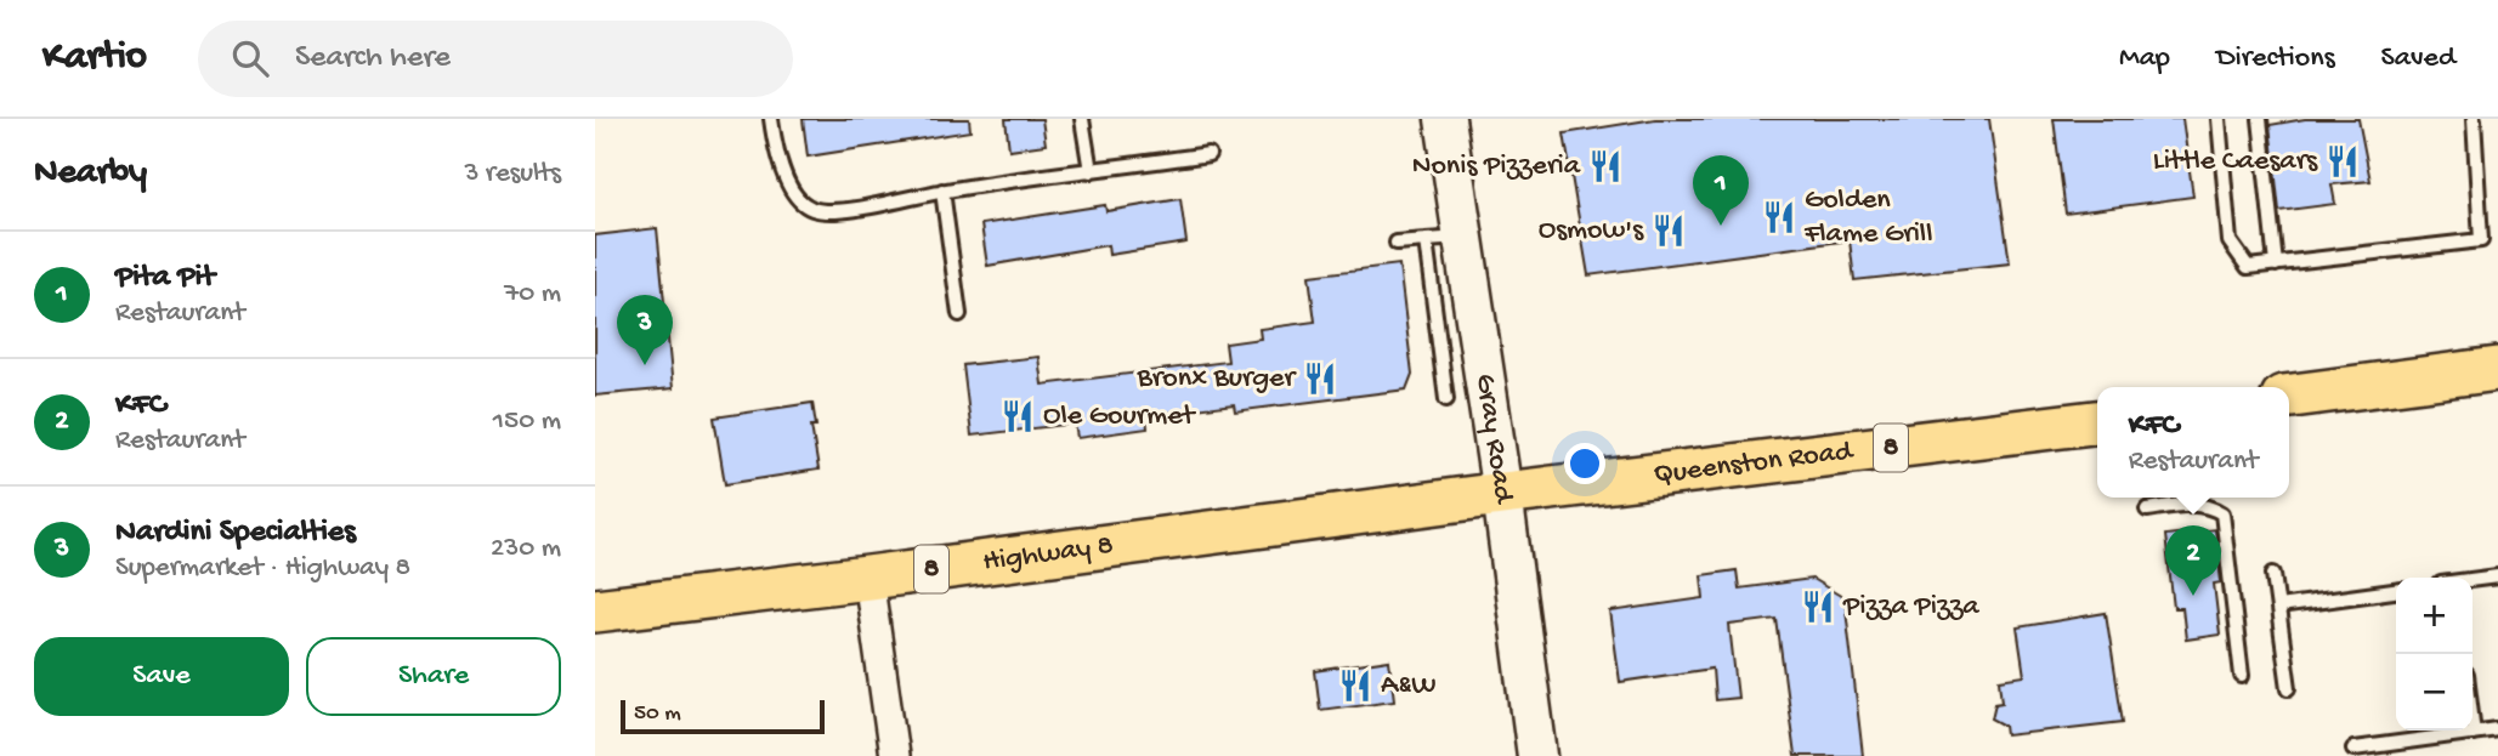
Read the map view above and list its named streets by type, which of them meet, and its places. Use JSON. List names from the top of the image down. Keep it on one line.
{"streets":{"main road":["Gray Road","8","Queenston Road","Highway 8"]},"crossings":[["Gray Road","Queenston Road"],["Gray Road","Highway 8"],["Queenston Road","Highway 8"]],"places":{"restaurant":["Little Caesars","Nonis Pizzeria","Golden Flame Grill","Osmow's","Bronx Burger","Ole Gourmet","Pizza Pizza","A&W"]},"scale_bar":"50 m","page":{"header":"Kartio","search":"Search here","nav":["Map","Directions","Saved"],"heading":["Nearby","3 results"],"pins":["1","3","2"],"list":[{"mark":"1","name":"Pita Pit","note":"Restaurant","value":"70 m"},{"mark":"2","name":"KFC","note":"Restaurant","value":"150 m"},{"mark":"3","name":"Nardini Specialties","note":"Supermarket · Highway 8","value":"230 m"}],"popup":["KFC","Restaurant"],"map_buttons":["+","−"],"buttons":["Save","Share"],"scale":"50 m"}}
